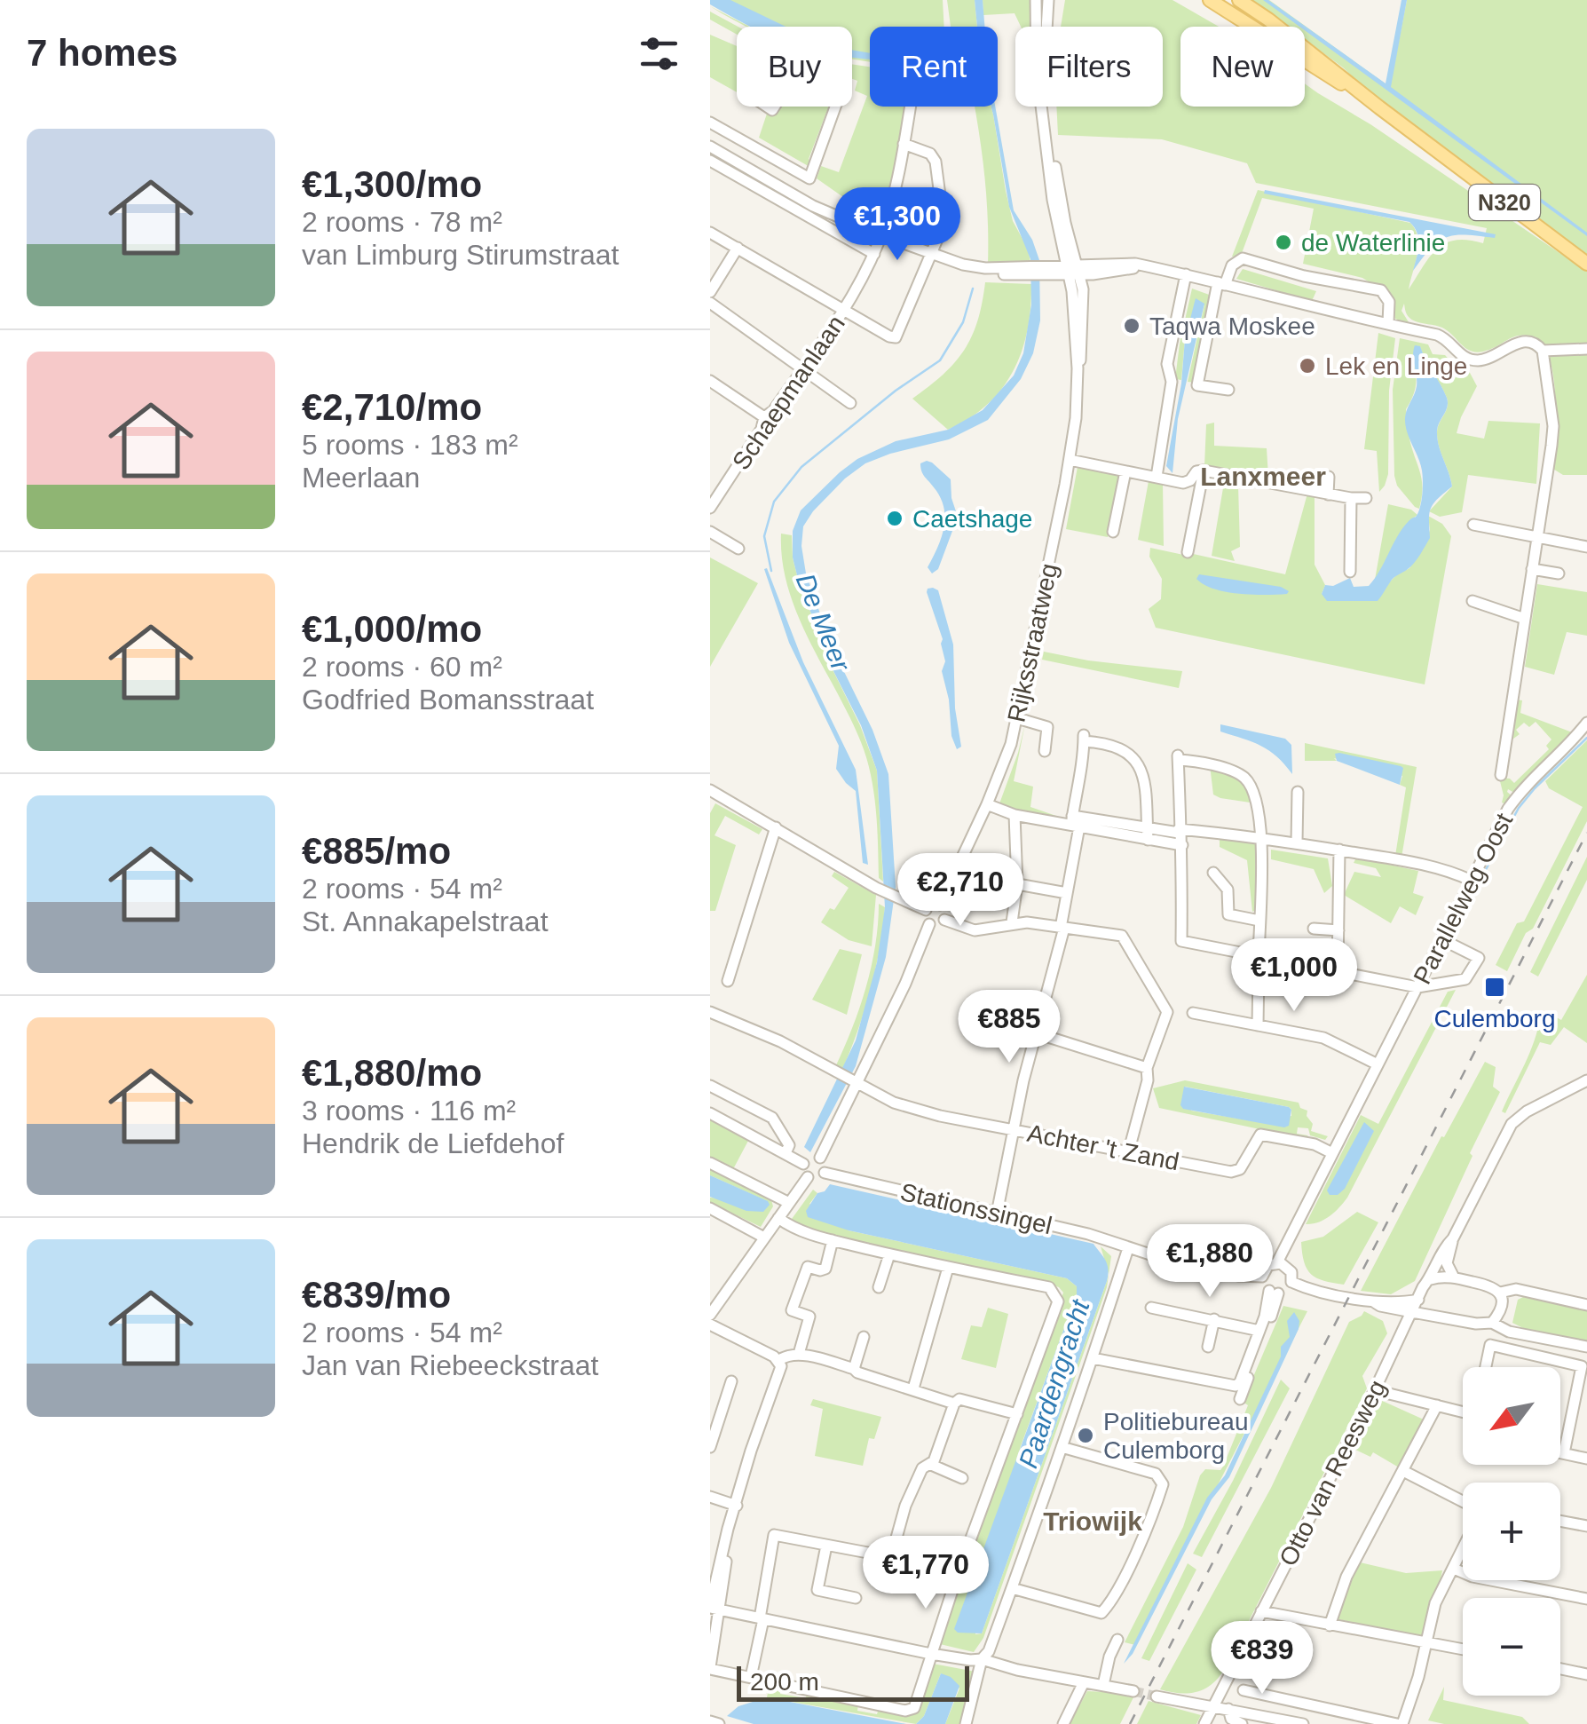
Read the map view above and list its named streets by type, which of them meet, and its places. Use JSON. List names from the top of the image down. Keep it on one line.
{"streets":{"main road":["N320"],"street":["Schaepmanlaan","Rijksstraatweg","Parallelweg Oost","Achter 't Zand","Stationssingel","Otto van Reesweg"]},"crossings":[["Parallelweg Oost","Achter 't Zand"],["Parallelweg Oost","Stationssingel"]],"districts":["Lanxmeer","Triowijk"],"water":["De Meer","Paardengracht"],"places":{"other":["de Waterlinie","Taqwa Moskee","Lek en Linge","Caetshage","Politiebureau Culemborg"],"transit":["Culemborg"]},"scale_bar":"200 m","north":"bottom left","page":{"heading":"7 homes","chip":["Buy","Rent","Filters","New"],"list":[{"name":"€1,300/mo","note":"2 rooms · 78 m² · van Limburg Stirumstraat"},{"name":"€2,710/mo","note":"5 rooms · 183 m² · Meerlaan"},{"name":"€1,000/mo","note":"2 rooms · 60 m² · Godfried Bomansstraat"},{"name":"€885/mo","note":"2 rooms · 54 m² · St. Annakapelstraat"},{"name":"€1,880/mo","note":"3 rooms · 116 m² · Hendrik de Liefdehof"},{"name":"€839/mo","note":"2 rooms · 54 m² · Jan van Riebeeckstraat"}],"price":["€1,300","€2,710","€1,000","€885","€1,880","€1,770","€839"],"map_buttons":["+","−"],"scale":"200 m"}}
